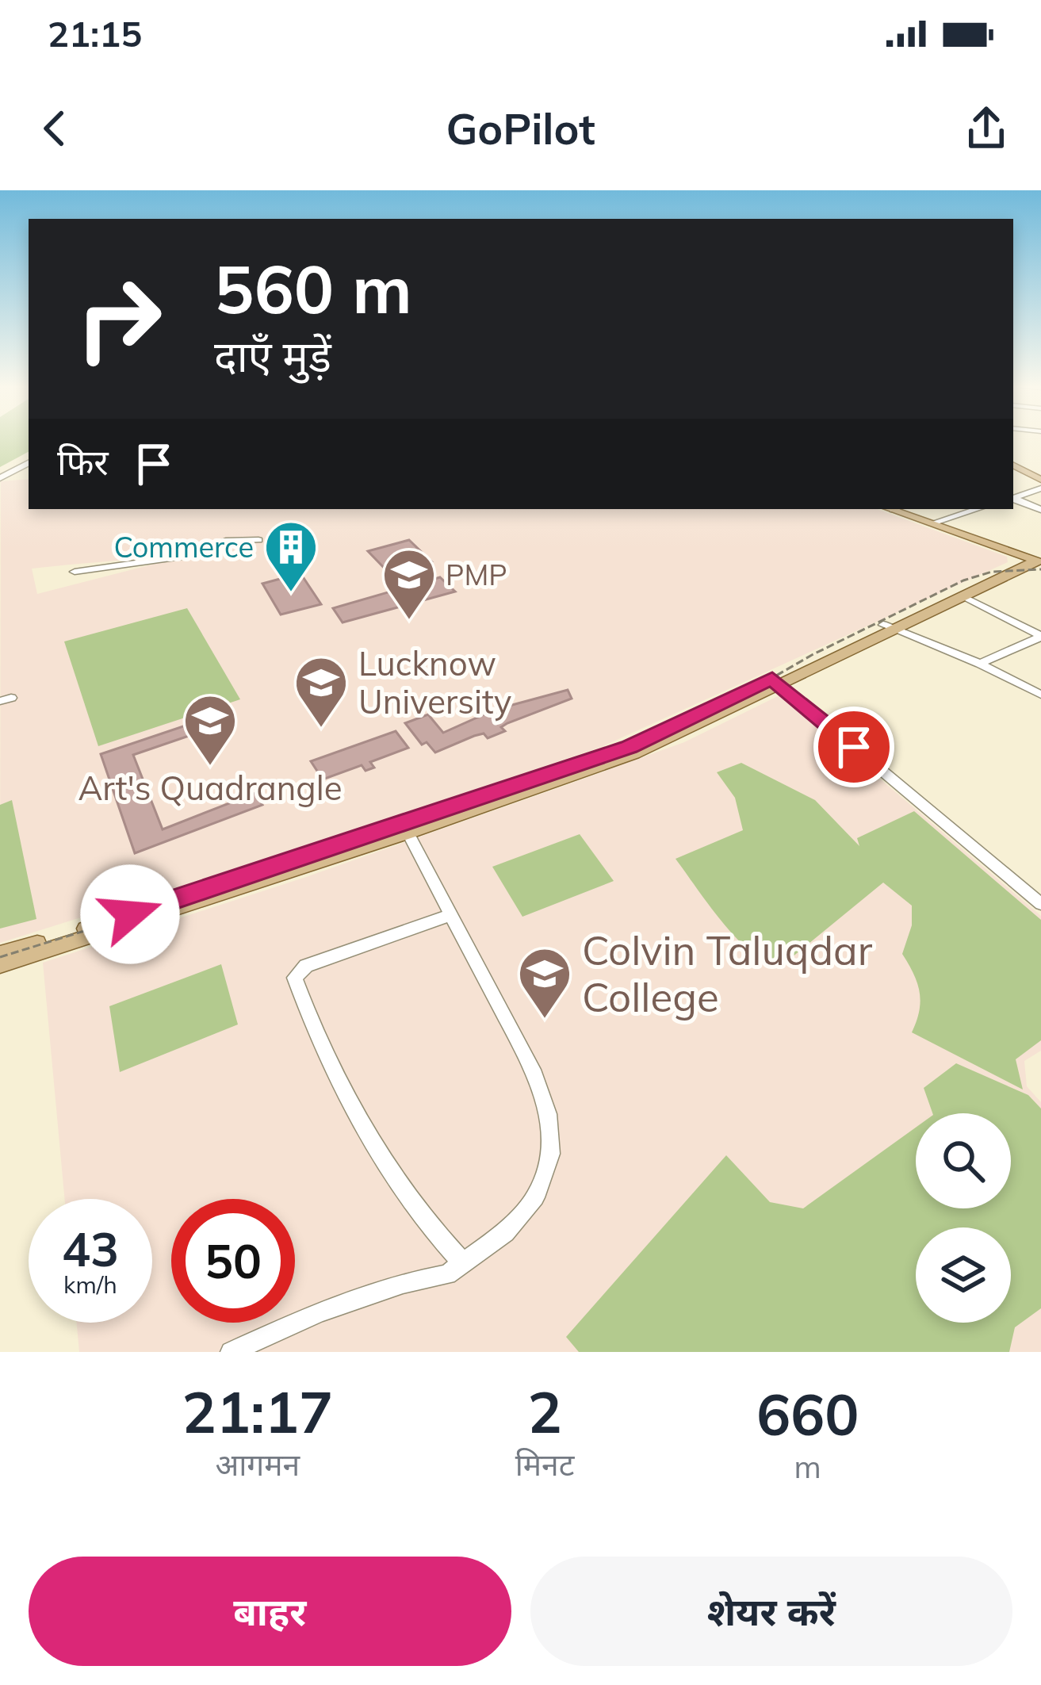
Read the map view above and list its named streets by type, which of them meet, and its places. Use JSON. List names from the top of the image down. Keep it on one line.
{"places":{"building":["Commerce"],"school or university":["PMP","Lucknow University","Art's Quadrangle","Colvin Taluqdar College"]},"page":{"status":"21:15","header":"GoPilot","turn":["560 m","दाएँ मुड़ें"],"then":"फिर","speed":"43 km/h","limit":"50","eta":["21:17","आगमन","2","मिनट","660","m"],"buttons":["बाहर","शेयर करें"]}}
